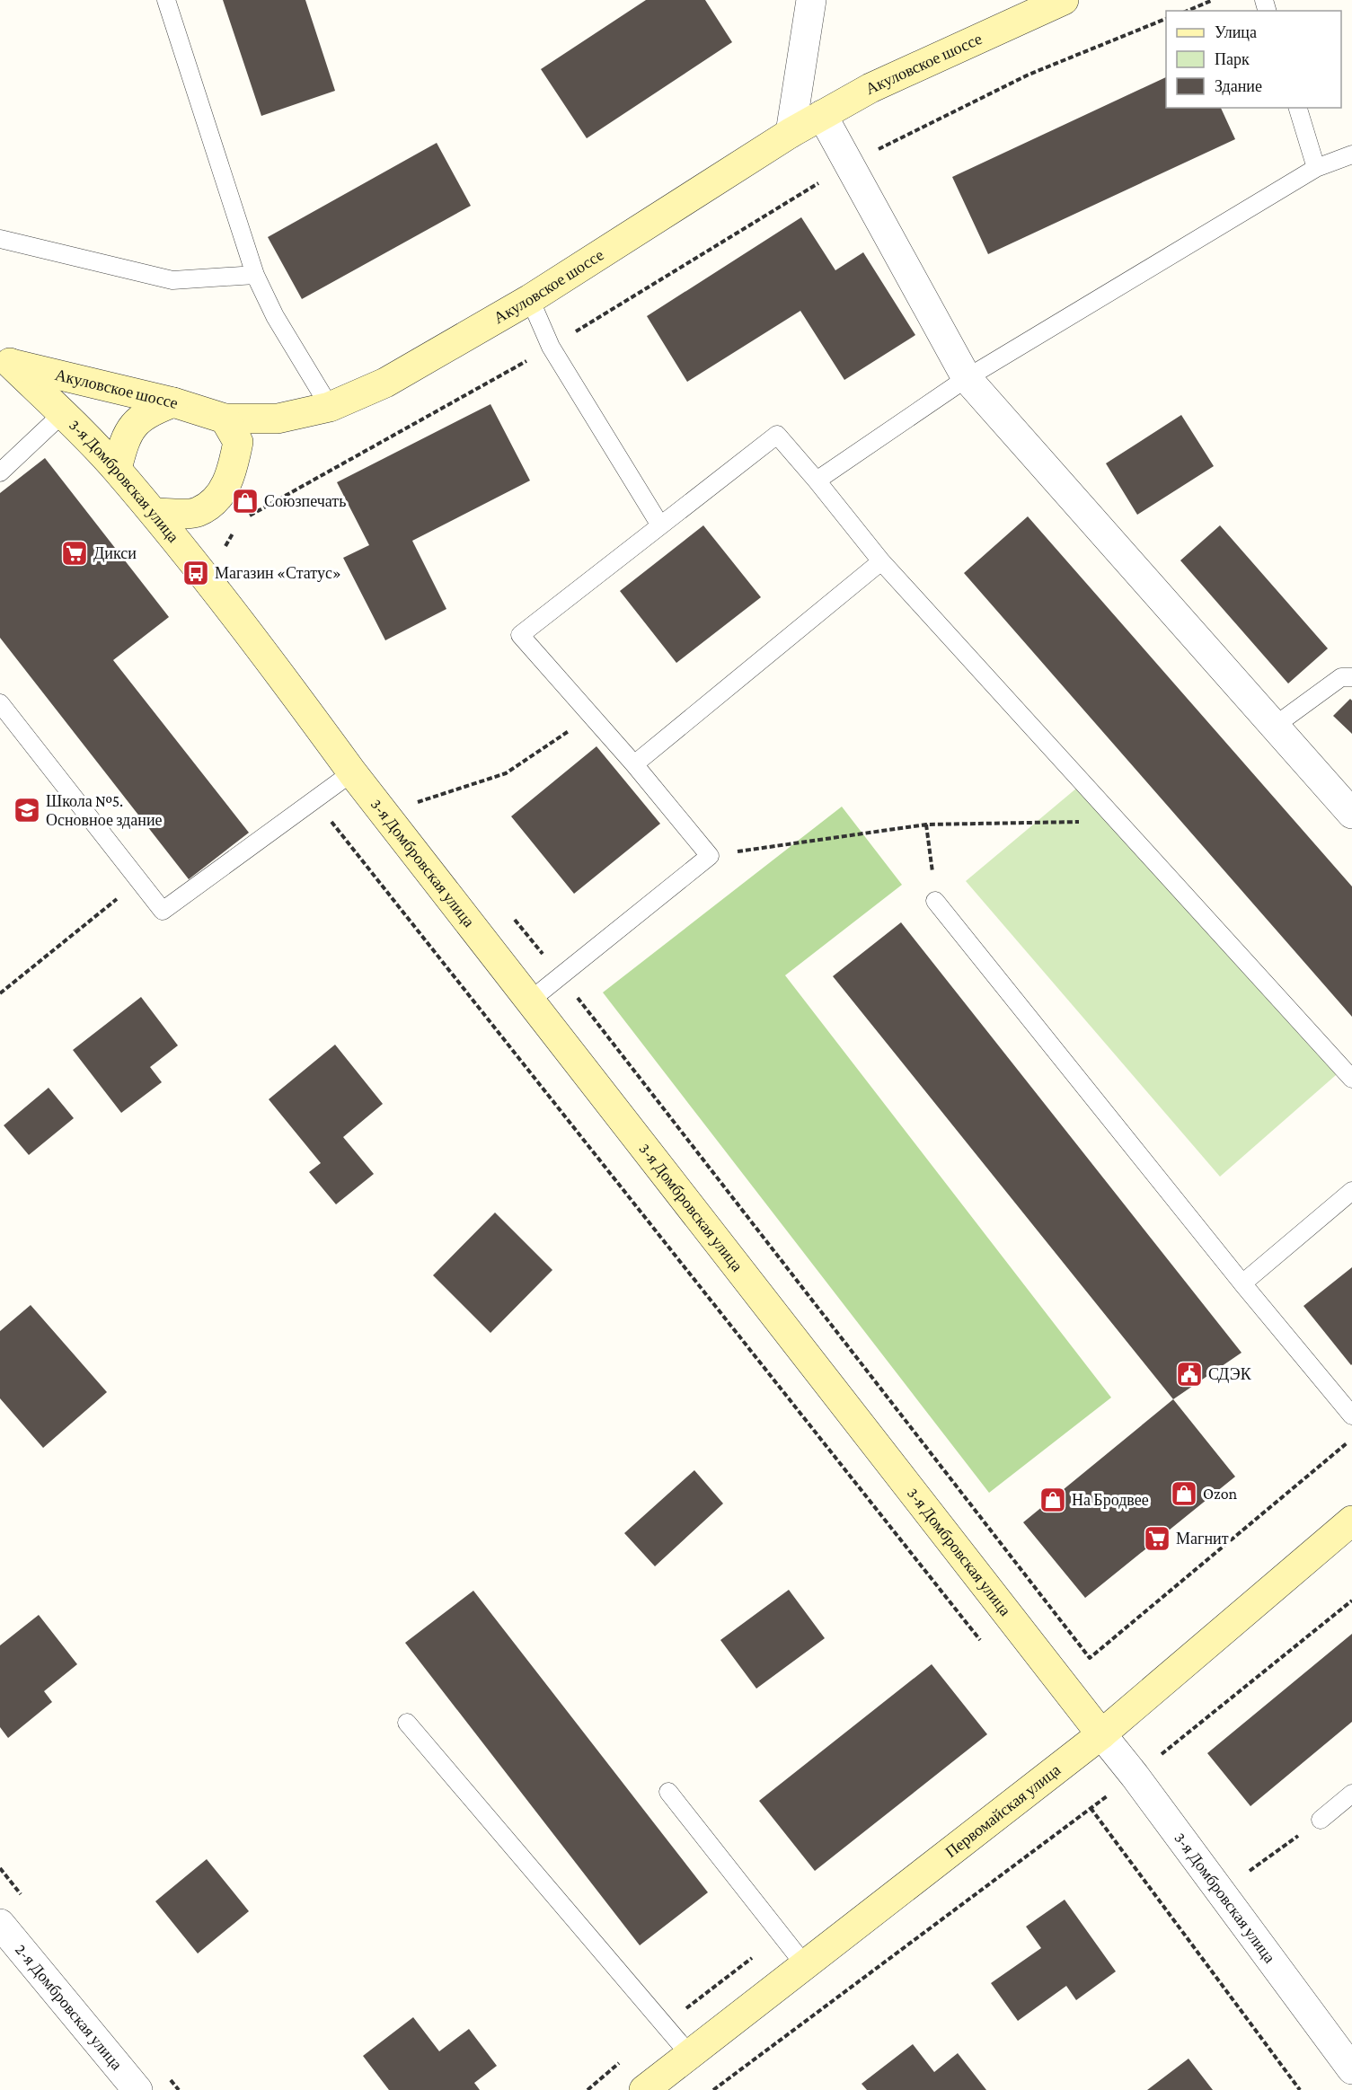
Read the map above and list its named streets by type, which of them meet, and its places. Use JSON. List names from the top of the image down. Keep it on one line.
{"streets":{"street":["Акуловское шоссе","3-я Домбровская улица","Первомайская улица","2-я Домбровская улица"]},"crossings":[["Акуловское шоссе","3-я Домбровская улица"],["3-я Домбровская улица","Первомайская улица"]],"places":{"shop":["Союзпечать","Ozon","На Бродвее"],"supermarket":["Дикси","Магнит"],"bus stop":["Магазин «Статус»"],"school or university":["Школа №5. Основное здание"],"public building":["СДЭК"]},"legend":["Улица","Парк","Здание"]}
